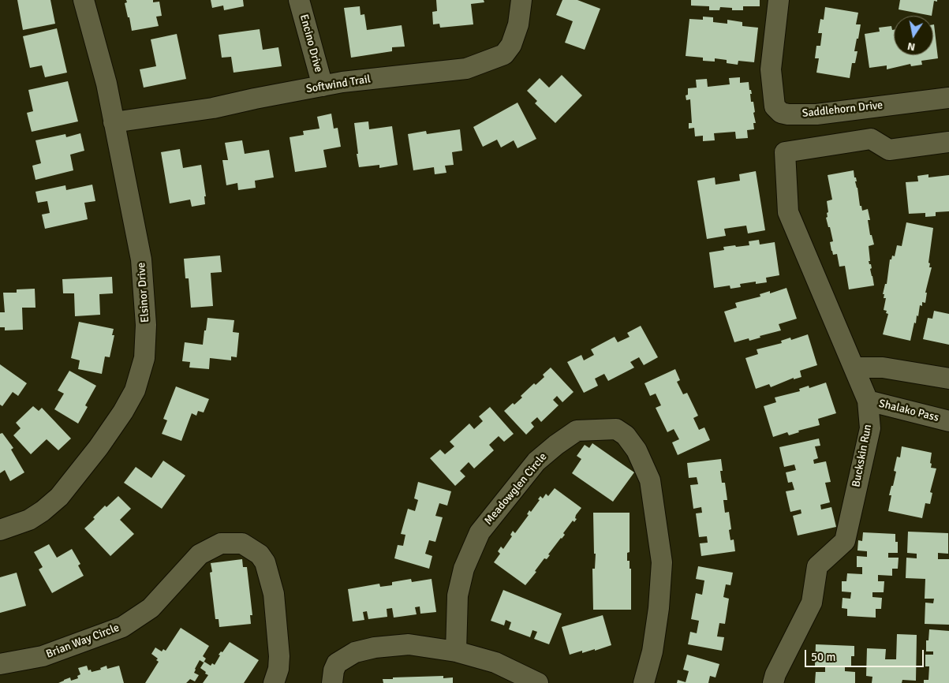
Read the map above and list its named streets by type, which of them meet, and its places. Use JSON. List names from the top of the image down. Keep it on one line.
{"streets":{"street":["Encino Drive","Softwind Trail","Saddlehorn Drive","Elsinor Drive","Shalako Pass","Buckskin Run","Meadowglen Circle","Brian Way Circle"]},"crossings":[["Encino Drive","Softwind Trail"],["Softwind Trail","Elsinor Drive"],["Shalako Pass","Buckskin Run"]],"scale_bar":"50 m","north":"bottom"}
